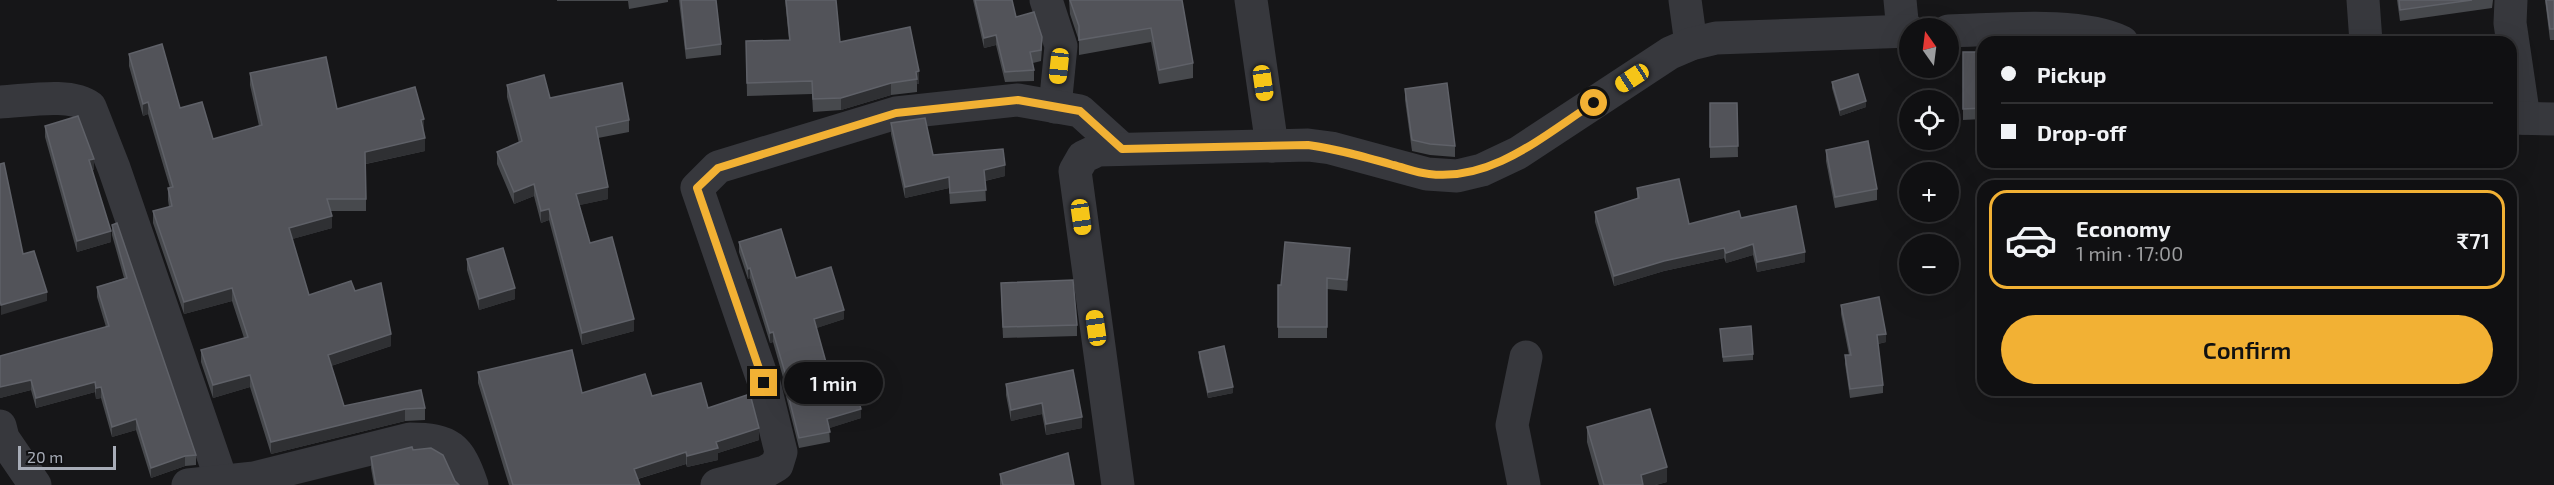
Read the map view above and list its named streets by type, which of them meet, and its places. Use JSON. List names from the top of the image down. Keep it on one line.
{"scale_bar":"20 m","north":"top","page":{"map_buttons":["+","−"],"banner":["Pickup","Drop-off"],"list":[{"name":"Economy","note":"1 min · 17:00","value":"₹71"}],"buttons":"Confirm","bubble":"1 min","scale":"20 m"}}
